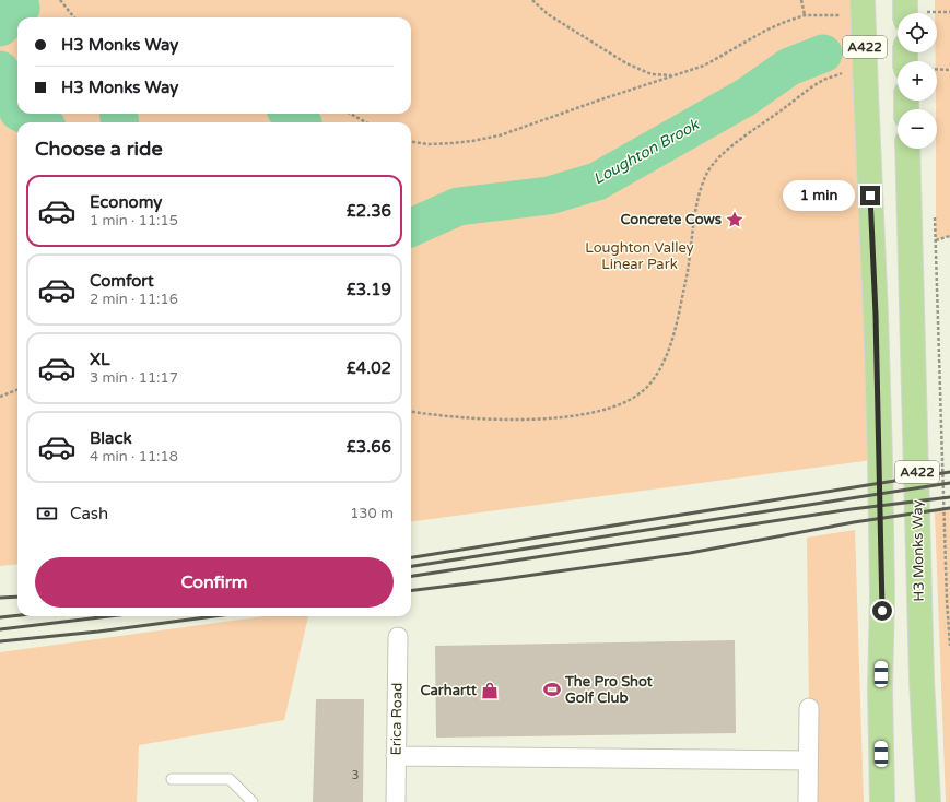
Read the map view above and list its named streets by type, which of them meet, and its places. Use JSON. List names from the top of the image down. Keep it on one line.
{"streets":{"main road":["A422","H3 Monks Way"],"street":["Erica Road"]},"water":["Loughton Brook"],"parks":["Loughton Valley Linear Park"],"places":{"place":["Concrete Cows"],"sports":["The Pro Shot Golf Club"],"shop":["Carhartt"]},"house_numbers":["3"],"page":{"map_buttons":["+","−"],"banner":["H3 Monks Way","H3 Monks Way"],"heading":"Choose a ride","list":[{"name":"Economy","note":"1 min · 11:15","value":"£2.36"},{"name":"Comfort","note":"2 min · 11:16","value":"£3.19"},{"name":"XL","note":"3 min · 11:17","value":"£4.02"},{"name":"Black","note":"4 min · 11:18","value":"£3.66"}],"bubble":"1 min","pay":["Cash","130 m"],"buttons":"Confirm"}}
